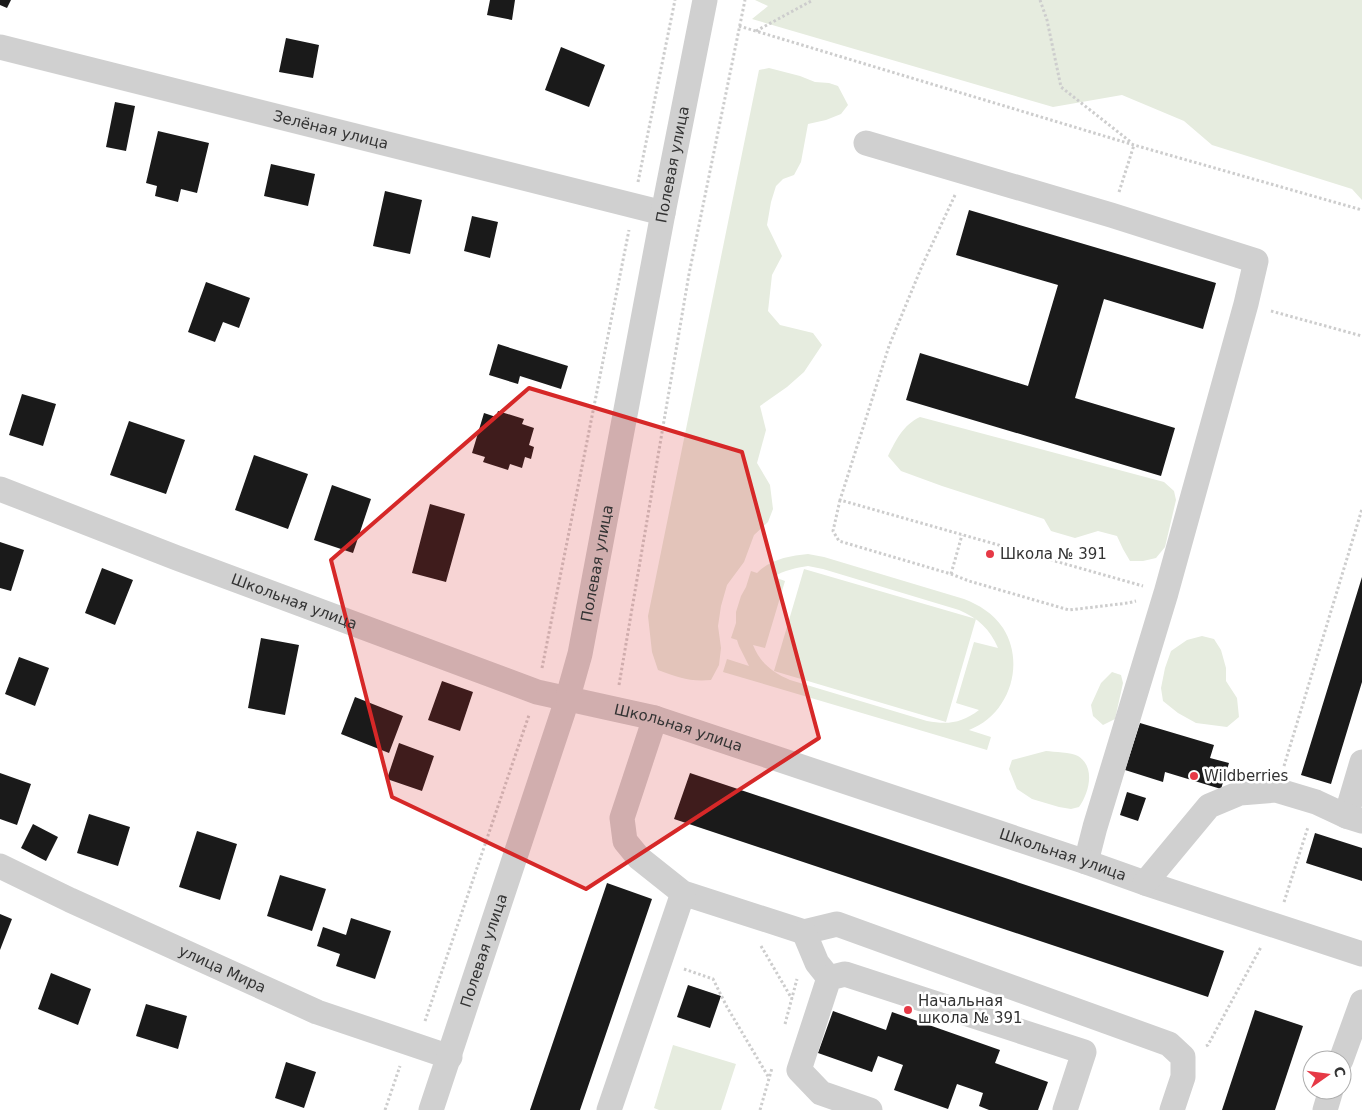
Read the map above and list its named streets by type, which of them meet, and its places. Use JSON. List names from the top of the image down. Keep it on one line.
{"streets":{"street":["Зелёная улица","Полевая улица","Школьная улица","улица Мира"]},"crossings":[["Зелёная улица","Полевая улица"],["Полевая улица","Школьная улица"],["Полевая улица","улица Мира"]],"places":["Школа № 391","Wildberries","Начальная школа № 391"],"north":"right"}
